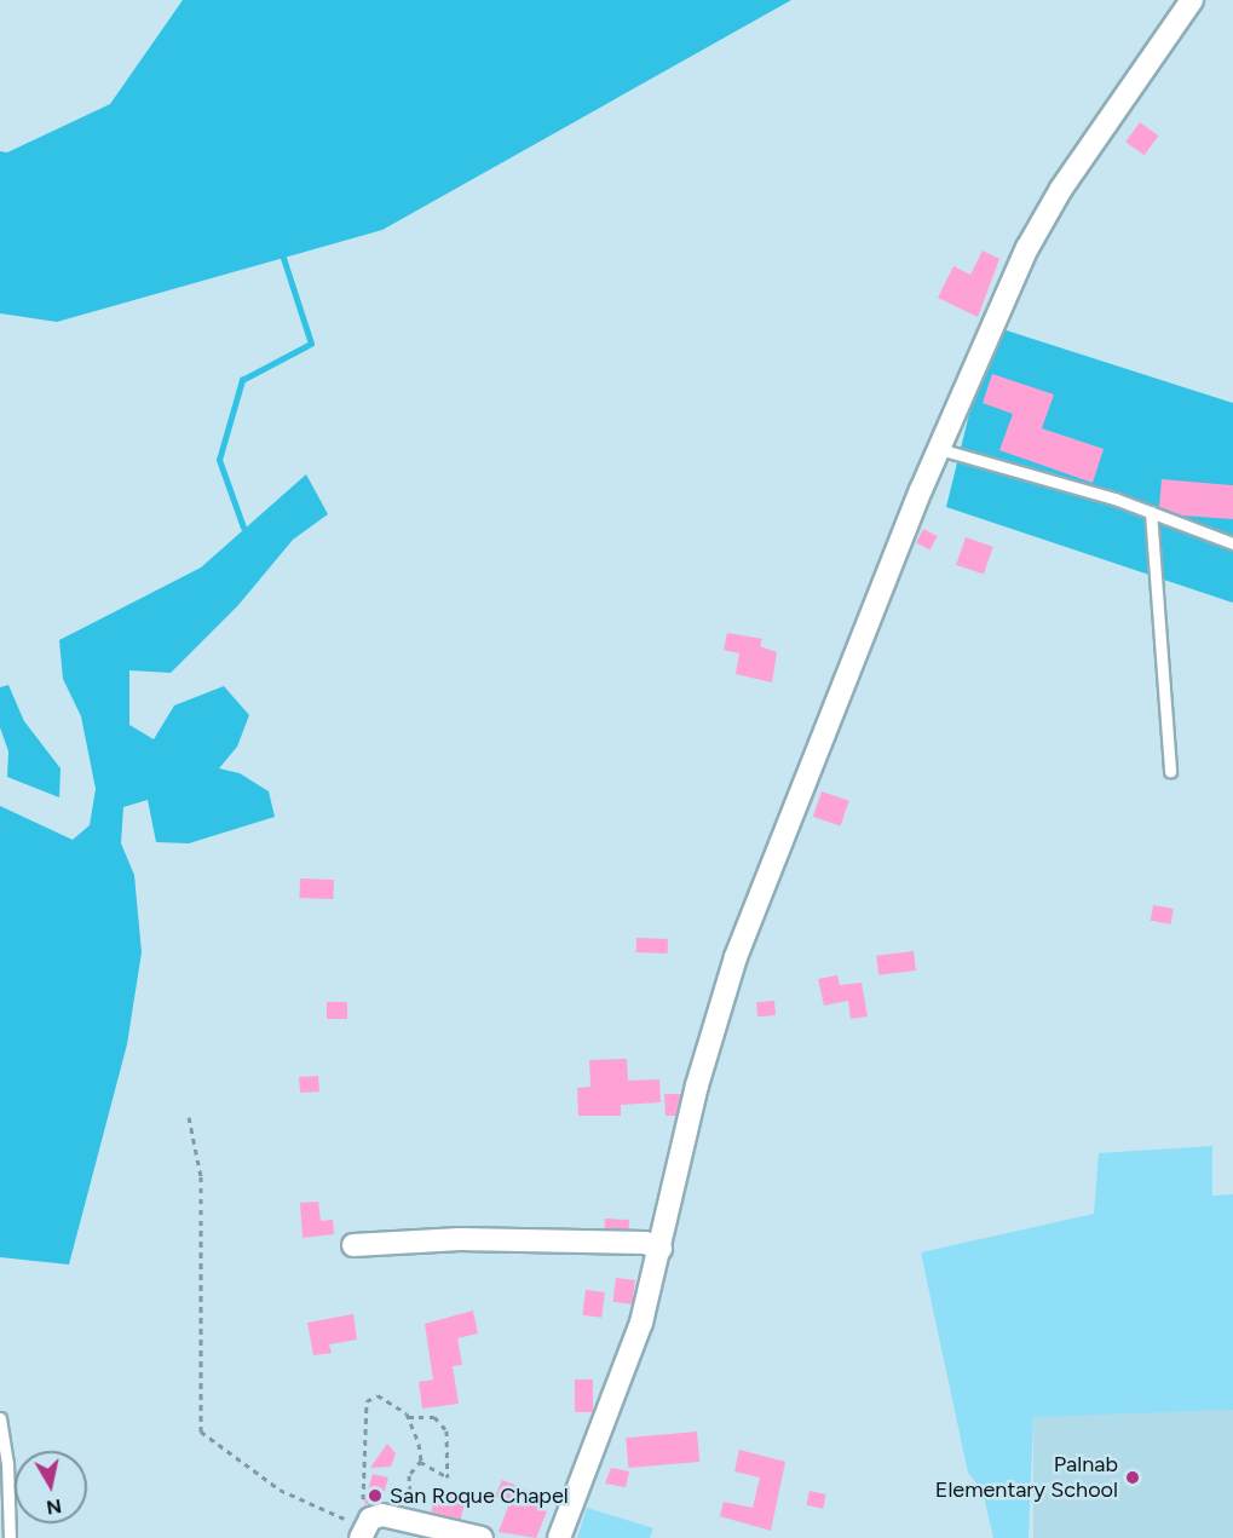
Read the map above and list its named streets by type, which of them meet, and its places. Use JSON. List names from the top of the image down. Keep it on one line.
{"places":["Palnab Elementary School","San Roque Chapel"],"north":"bottom"}
